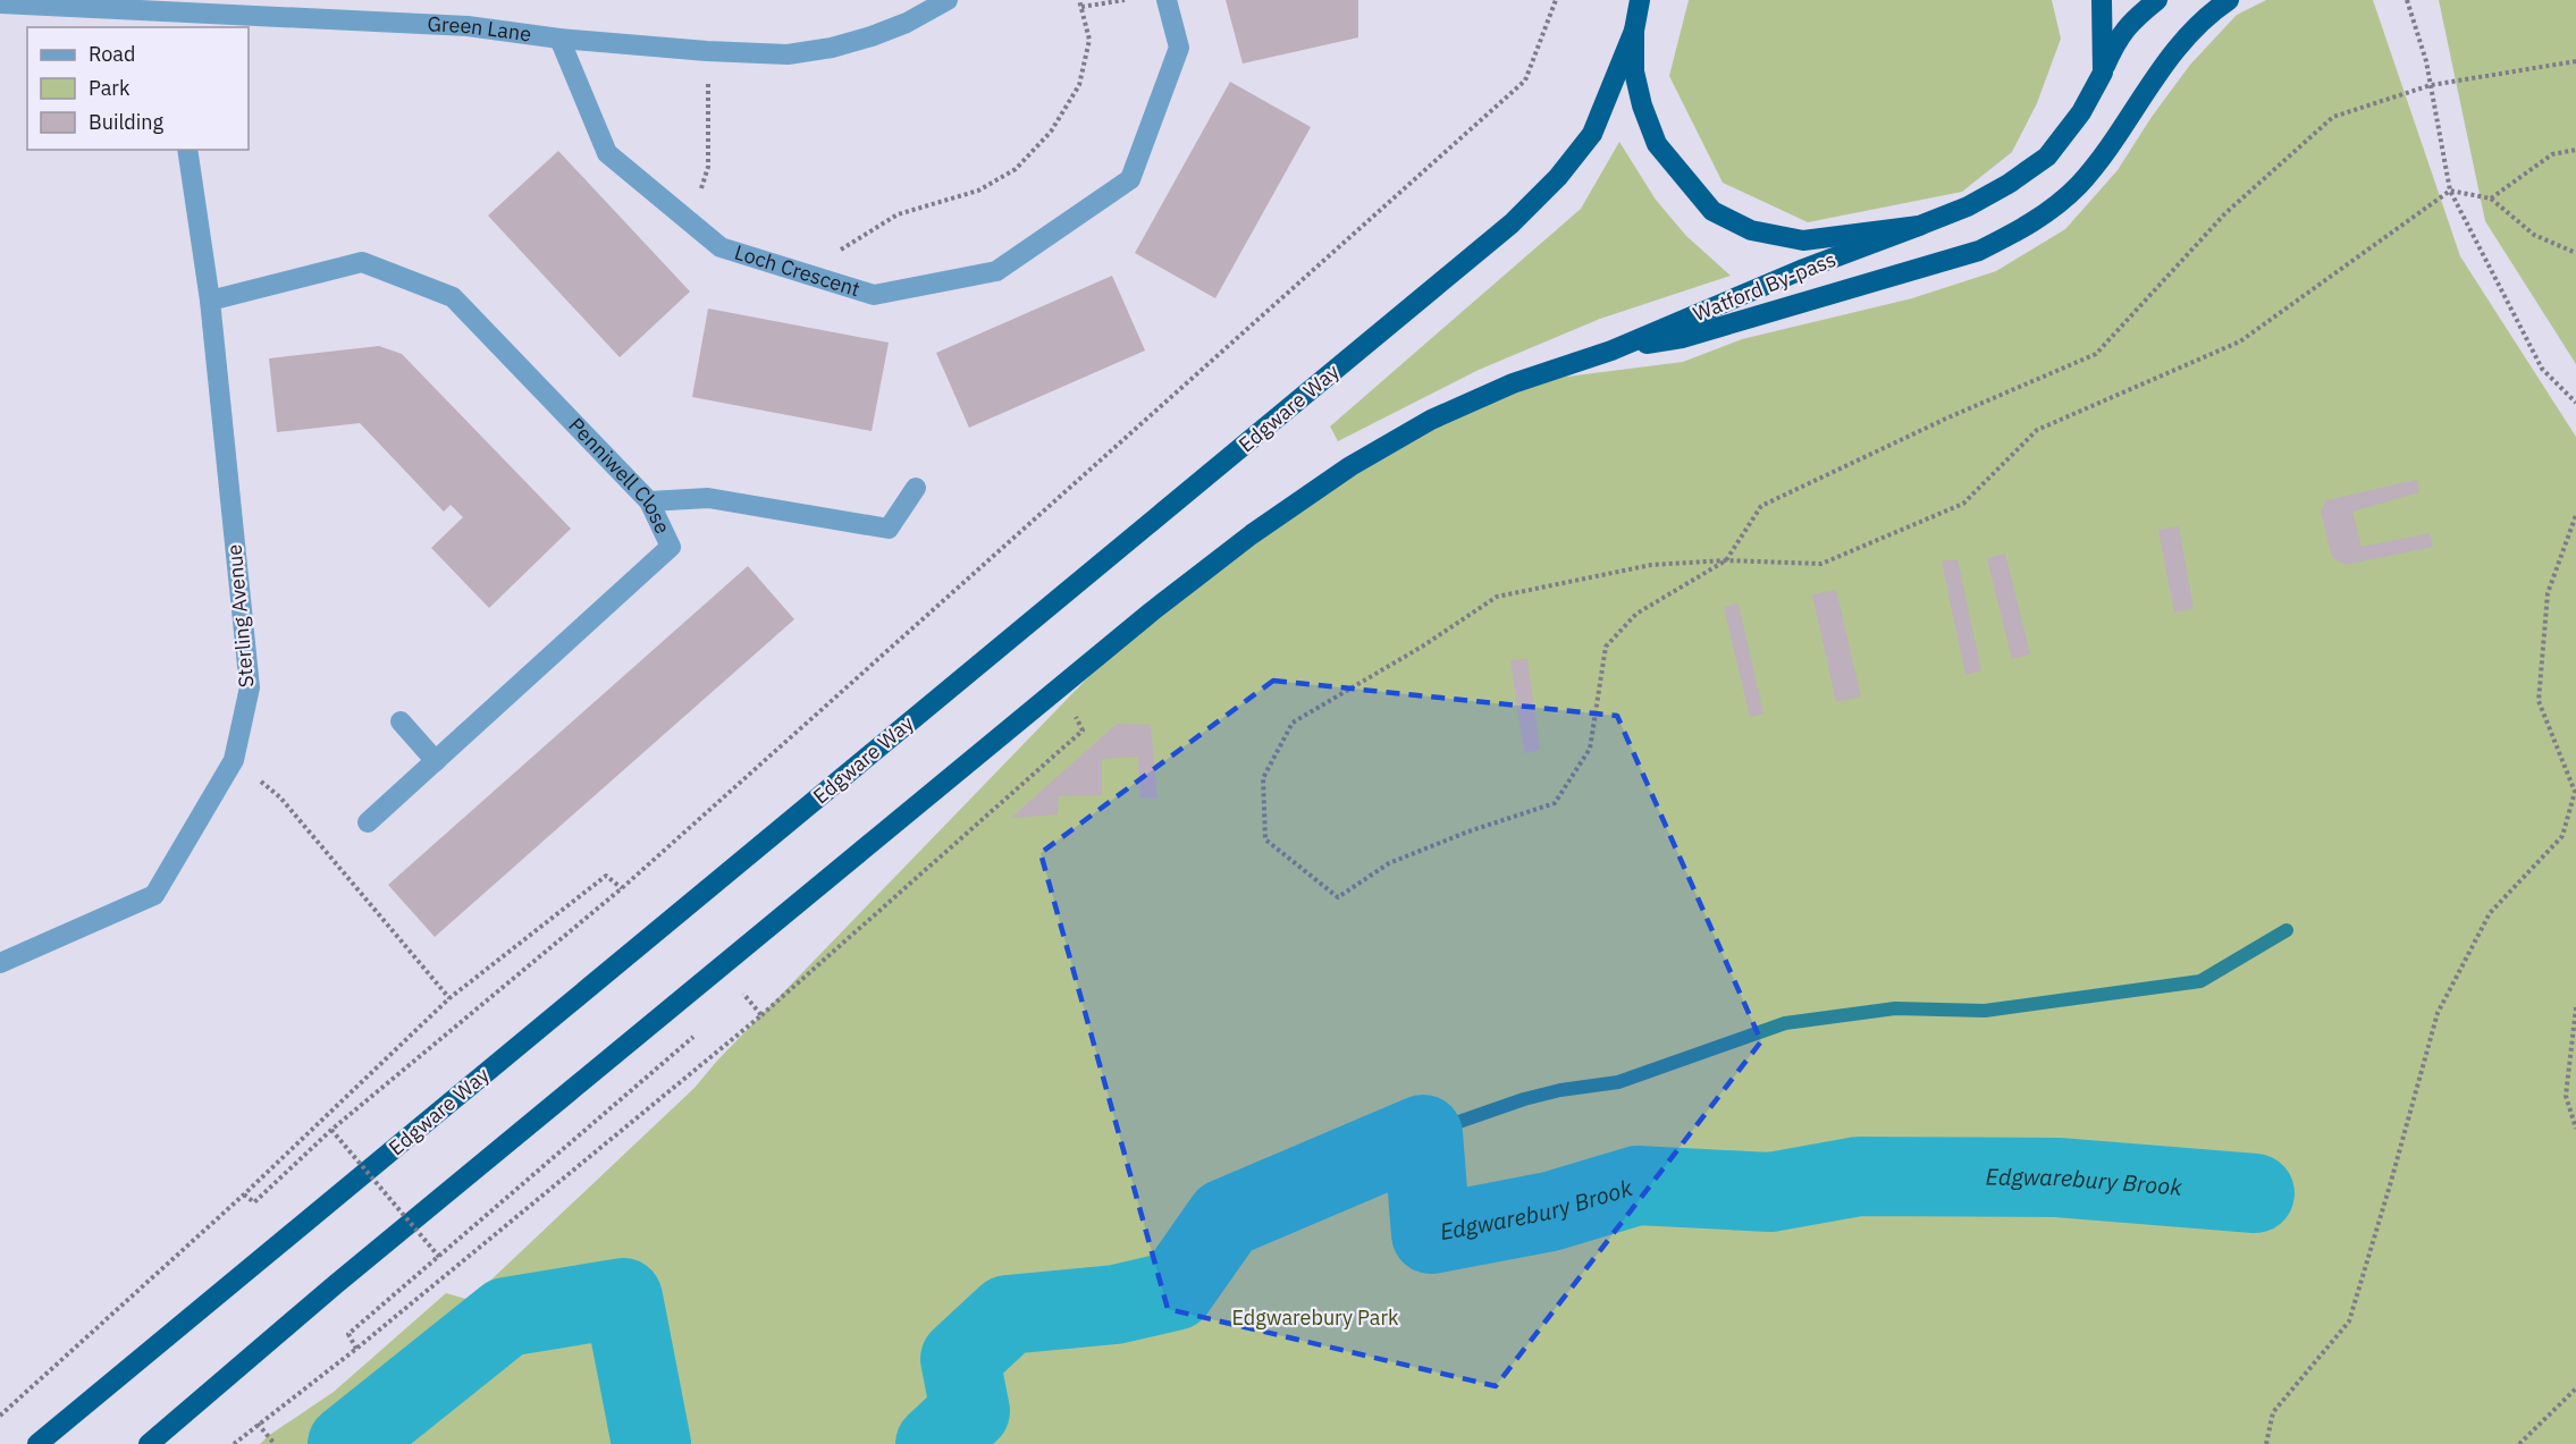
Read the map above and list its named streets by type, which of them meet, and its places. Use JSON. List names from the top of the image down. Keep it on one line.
{"streets":{"highway":["Watford By-pass","Edgware Way"],"street":["Green Lane","Loch Crescent","Penniwell Close","Sterling Avenue"]},"crossings":[["Green Lane","Loch Crescent"],["Penniwell Close","Sterling Avenue"]],"water":["Edgwarebury Brook"],"parks":["Edgwarebury Park"],"legend":["Road","Park","Building"]}
